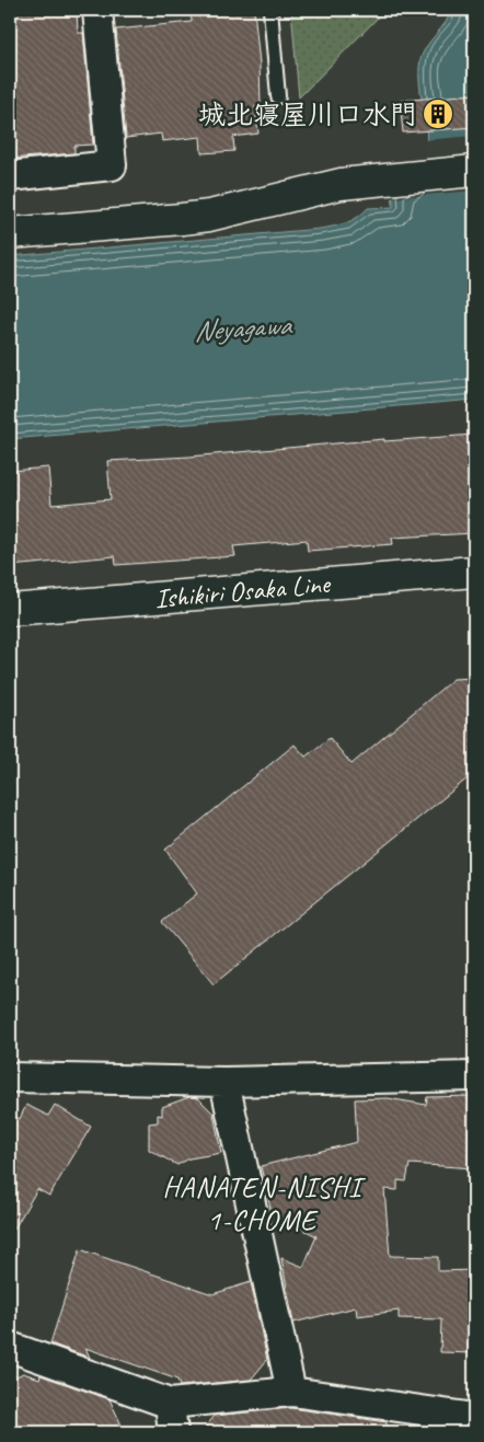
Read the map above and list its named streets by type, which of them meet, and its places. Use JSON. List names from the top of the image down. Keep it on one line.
{"streets":{"street":["Ishikiri Osaka Line"]},"districts":["HANATEN-NISHI 1-CHOME"],"water":["Neyagawa"],"places":{"building":["城北寝屋川口水門"]}}
